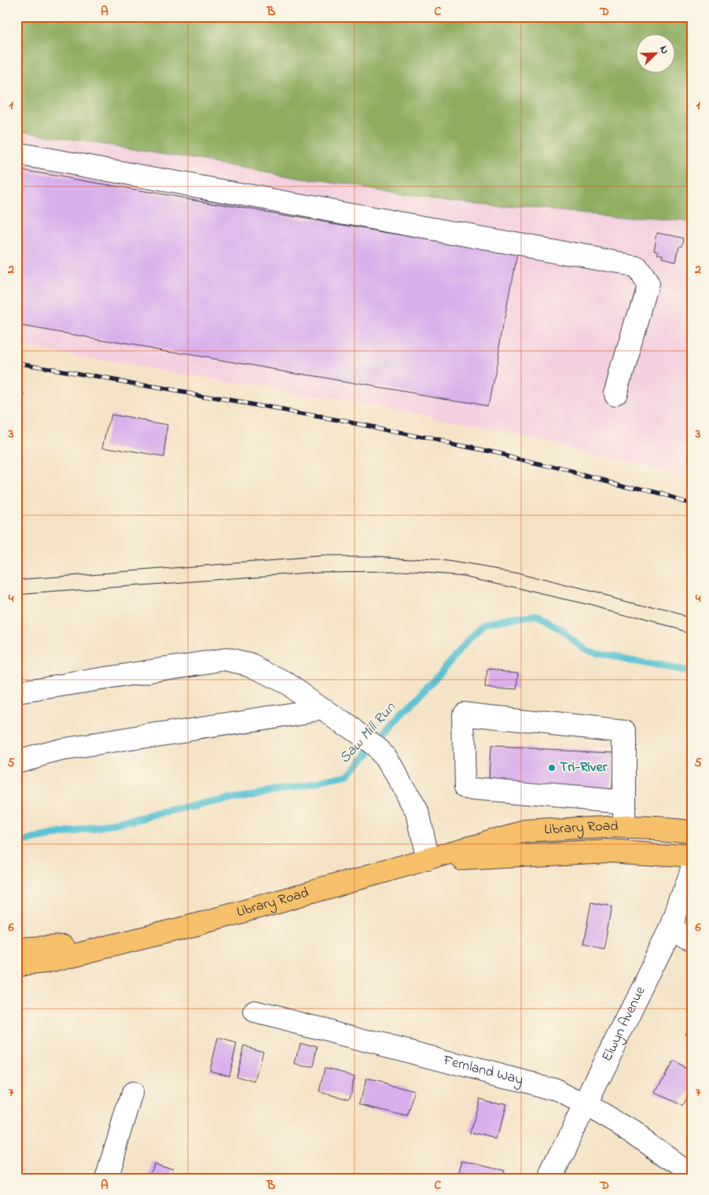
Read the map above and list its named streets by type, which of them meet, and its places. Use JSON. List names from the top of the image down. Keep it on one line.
{"streets":{"main road":["Library Road"],"street":["Elwyn Avenue","Fernland Way"]},"crossings":[["Elwyn Avenue","Fernland Way"]],"water":["Saw Mill Run"],"places":["Tri-River"],"north":"top right","grid":{"columns":["A","B","C","D"],"rows":["1","2","3","4","5","6","7"]}}
